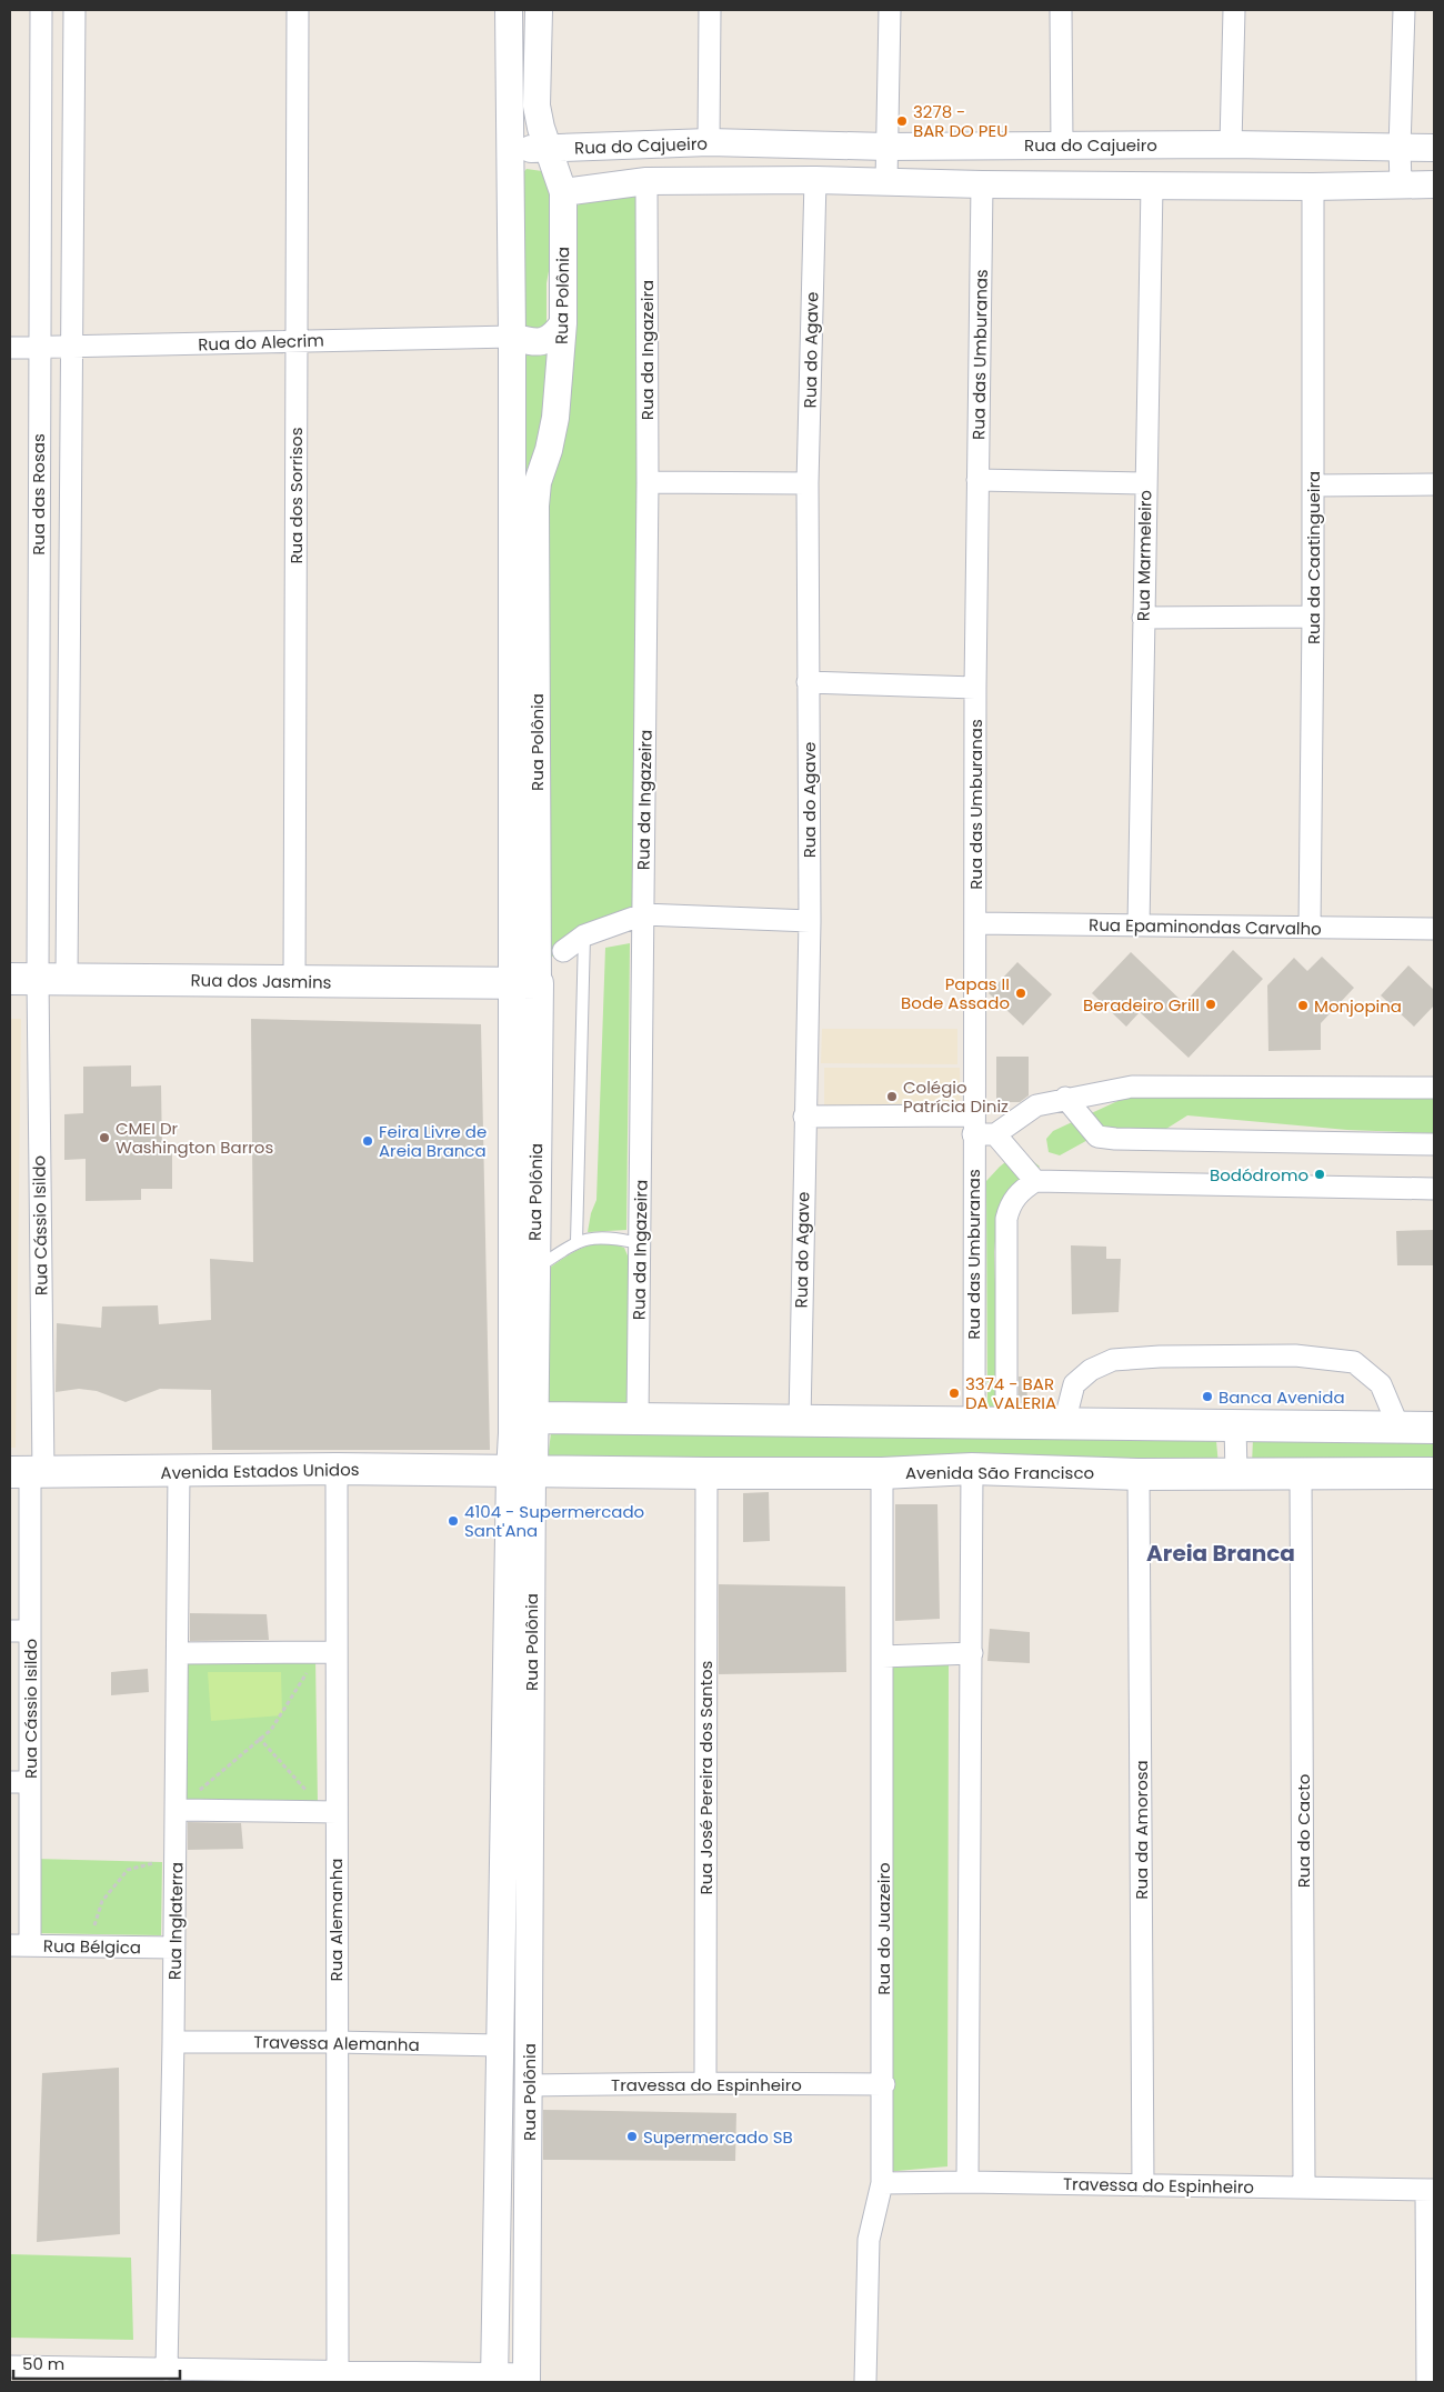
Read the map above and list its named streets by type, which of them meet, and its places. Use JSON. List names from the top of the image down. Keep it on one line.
{"streets":{"main road":["Rua Polônia","Rua dos Jasmins","Avenida Estados Unidos","Avenida São Francisco"],"street":["Rua do Cajueiro","Rua do Alecrim","Rua da Ingazeira","Rua do Agave","Rua das Umburanas","Rua das Rosas","Rua dos Sorrisos","Rua Marmeleiro","Rua da Caatingueira","Rua Epaminondas Carvalho","Rua Cássio Isildo","Rua José Pereira dos Santos","Rua da Amorosa","Rua do Cacto","Rua Alemanha","Rua Inglaterra","Rua do Juazeiro","Rua Bélgica","Travessa Alemanha","Travessa do Espinheiro"]},"crossings":[["Rua do Cajueiro","Rua Polônia"],["Rua Polônia","Rua do Alecrim"],["Rua Polônia","Rua dos Jasmins"],["Rua Polônia","Avenida Estados Unidos"],["Rua Polônia","Avenida São Francisco"],["Rua Polônia","Travessa Alemanha"],["Rua Polônia","Travessa do Espinheiro"],["Rua do Alecrim","Rua das Rosas"],["Rua do Alecrim","Rua dos Sorrisos"],["Rua das Umburanas","Rua Epaminondas Carvalho"],["Rua das Rosas","Rua dos Jasmins"],["Rua das Rosas","Rua Cássio Isildo"],["Rua dos Sorrisos","Rua dos Jasmins"],["Rua Marmeleiro","Rua Epaminondas Carvalho"],["Rua da Caatingueira","Rua Epaminondas Carvalho"],["Rua dos Jasmins","Rua Cássio Isildo"],["Rua Cássio Isildo","Avenida Estados Unidos"],["Rua Cássio Isildo","Rua Bélgica"],["Avenida Estados Unidos","Avenida São Francisco"],["Avenida Estados Unidos","Rua Alemanha"],["Avenida Estados Unidos","Rua Inglaterra"],["Avenida São Francisco","Rua José Pereira dos Santos"],["Avenida São Francisco","Rua da Amorosa"],["Avenida São Francisco","Rua do Cacto"],["Avenida São Francisco","Rua do Juazeiro"],["Rua José Pereira dos Santos","Travessa do Espinheiro"],["Rua da Amorosa","Travessa do Espinheiro"],["Rua do Cacto","Travessa do Espinheiro"],["Rua Alemanha","Travessa Alemanha"],["Rua Inglaterra","Rua Bélgica"],["Rua Inglaterra","Travessa Alemanha"],["Rua do Juazeiro","Travessa do Espinheiro"]],"districts":["Areia Branca"],"places":["3278 - BAR DO PEU","Papas II Bode Assado","Beradeiro Grill","Monjopina","Colégio Patrícia Diniz","CMEI Dr Washington Barros","Feira Livre de Areia Branca","Bodódromo","3374 - BAR DA VALERIA","Banca Avenida","4104 - Supermercado Sant'Ana","Supermercado SB"],"scale_bar":"50 m"}
